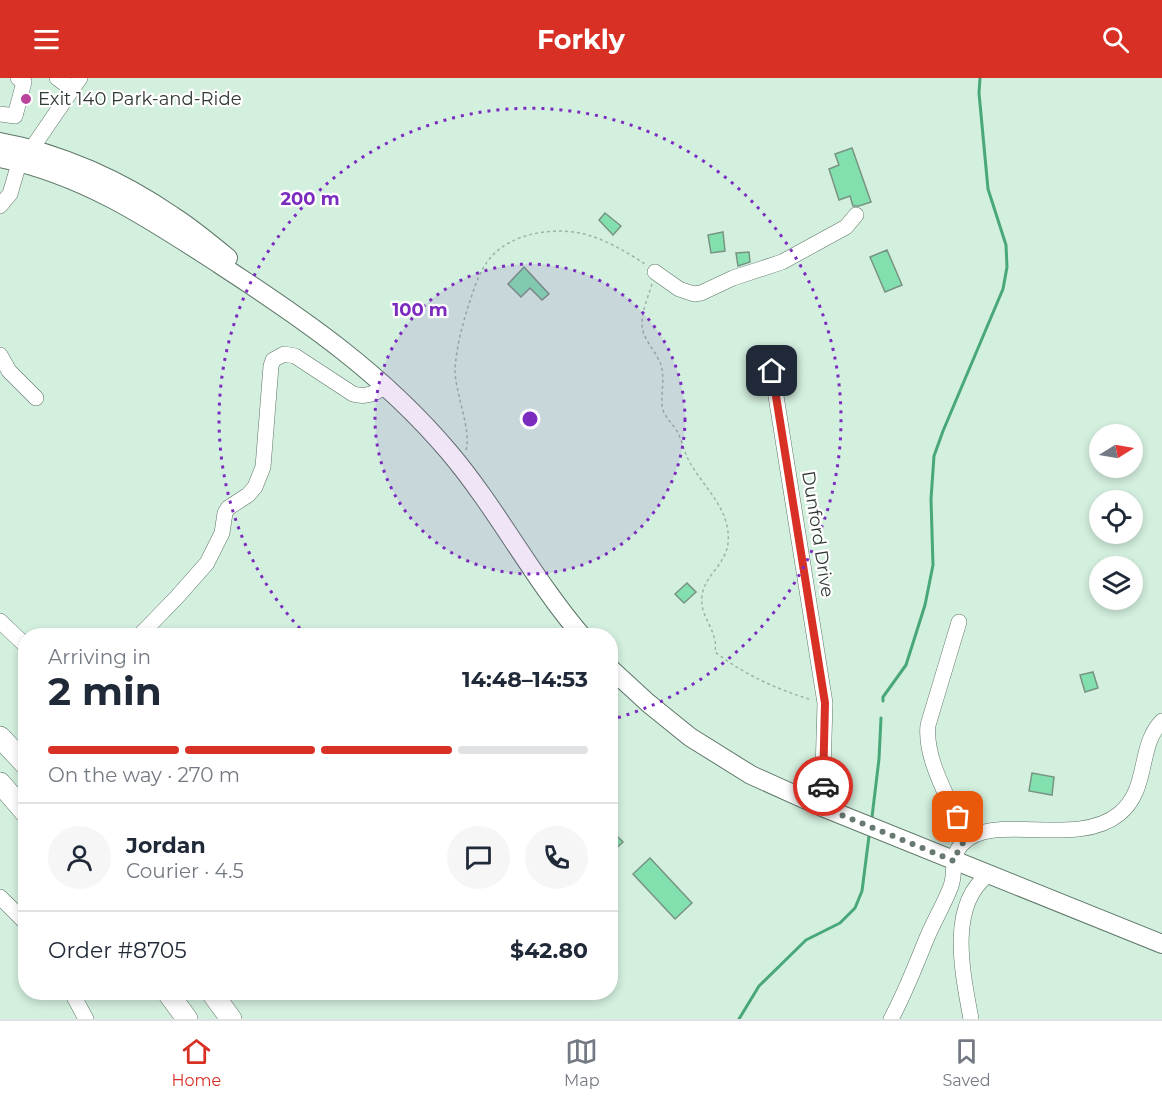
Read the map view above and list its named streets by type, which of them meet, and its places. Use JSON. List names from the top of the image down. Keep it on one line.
{"streets":{"street":["Dunford Drive"]},"places":["Exit 140 Park-and-Ride"],"north":"right","page":{"header":"Forkly","heading":["2 min","Arriving in","14:48–14:53"],"panel":["Jordan","Courier · 4.5","Order #8705","$42.80"],"bar":"On the way · 270 m","tabs":["Home","Map","Saved"]},"rings":["200 m","100 m"]}
